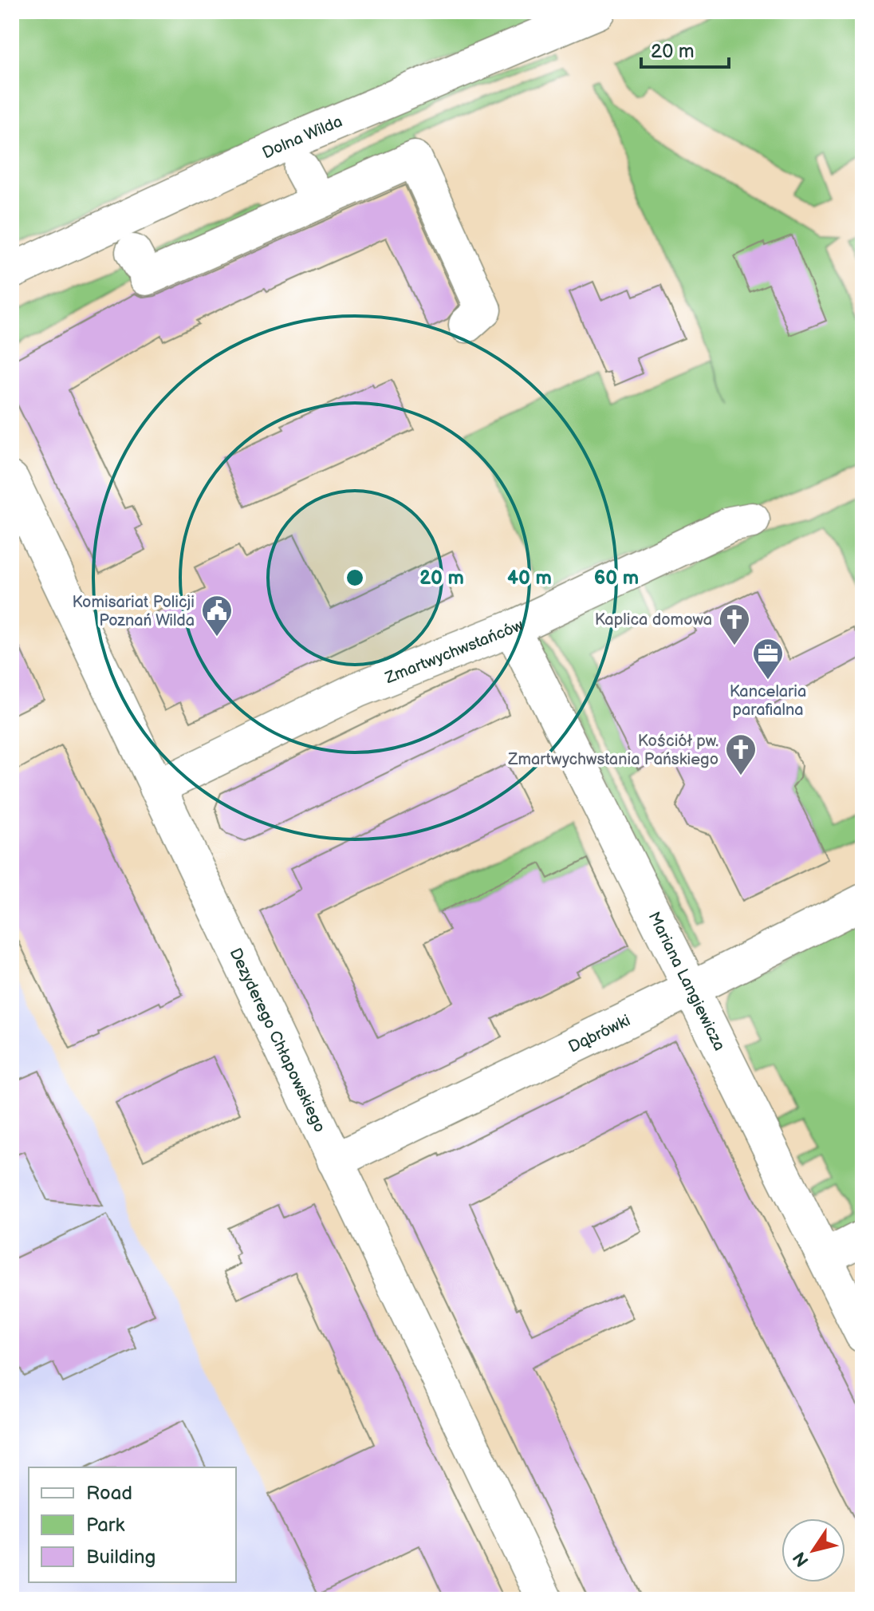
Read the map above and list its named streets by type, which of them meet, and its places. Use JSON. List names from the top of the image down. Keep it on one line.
{"streets":{"street":["Dolna Wilda","Zmartwychwstańców","Mariana Langiewicza","Dąbrówki","Dezyderego Chłapowskiego"]},"crossings":[["Zmartwychwstańców","Mariana Langiewicza"],["Zmartwychwstańców","Dezyderego Chłapowskiego"],["Mariana Langiewicza","Dąbrówki"],["Dąbrówki","Dezyderego Chłapowskiego"]],"places":{"public building":["Komisariat Policji Poznań Wilda"],"church":["Kaplica domowa","Kościół pw. Zmartwychwstania Pańskiego"],"office":["Kancelaria parafialna"]},"legend":["Road","Park","Building"],"scale_bar":"20 m","north":"bottom left","rings":["20 m","40 m","60 m"]}
